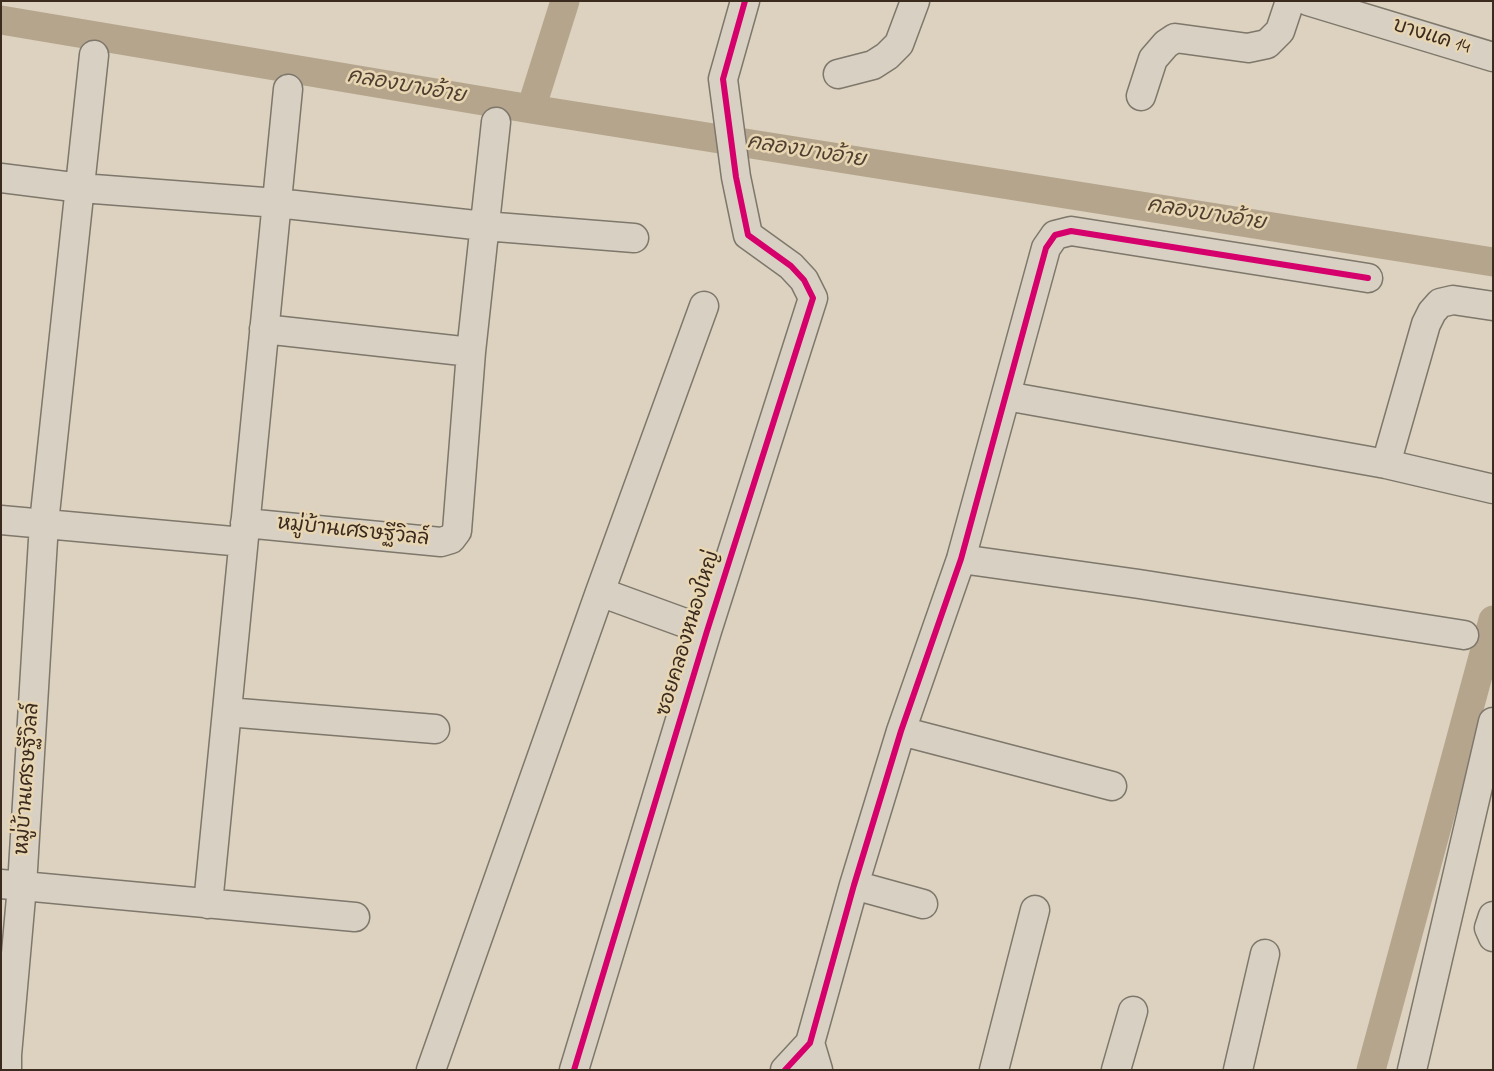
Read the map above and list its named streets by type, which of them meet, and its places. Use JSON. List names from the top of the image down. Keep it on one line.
{"streets":{"street":["บางแค 14","หมู่บ้านเศรษฐีวิลล์","ซอยคลองหนองใหญ่"]},"water":["คลองบางอ้าย"]}
